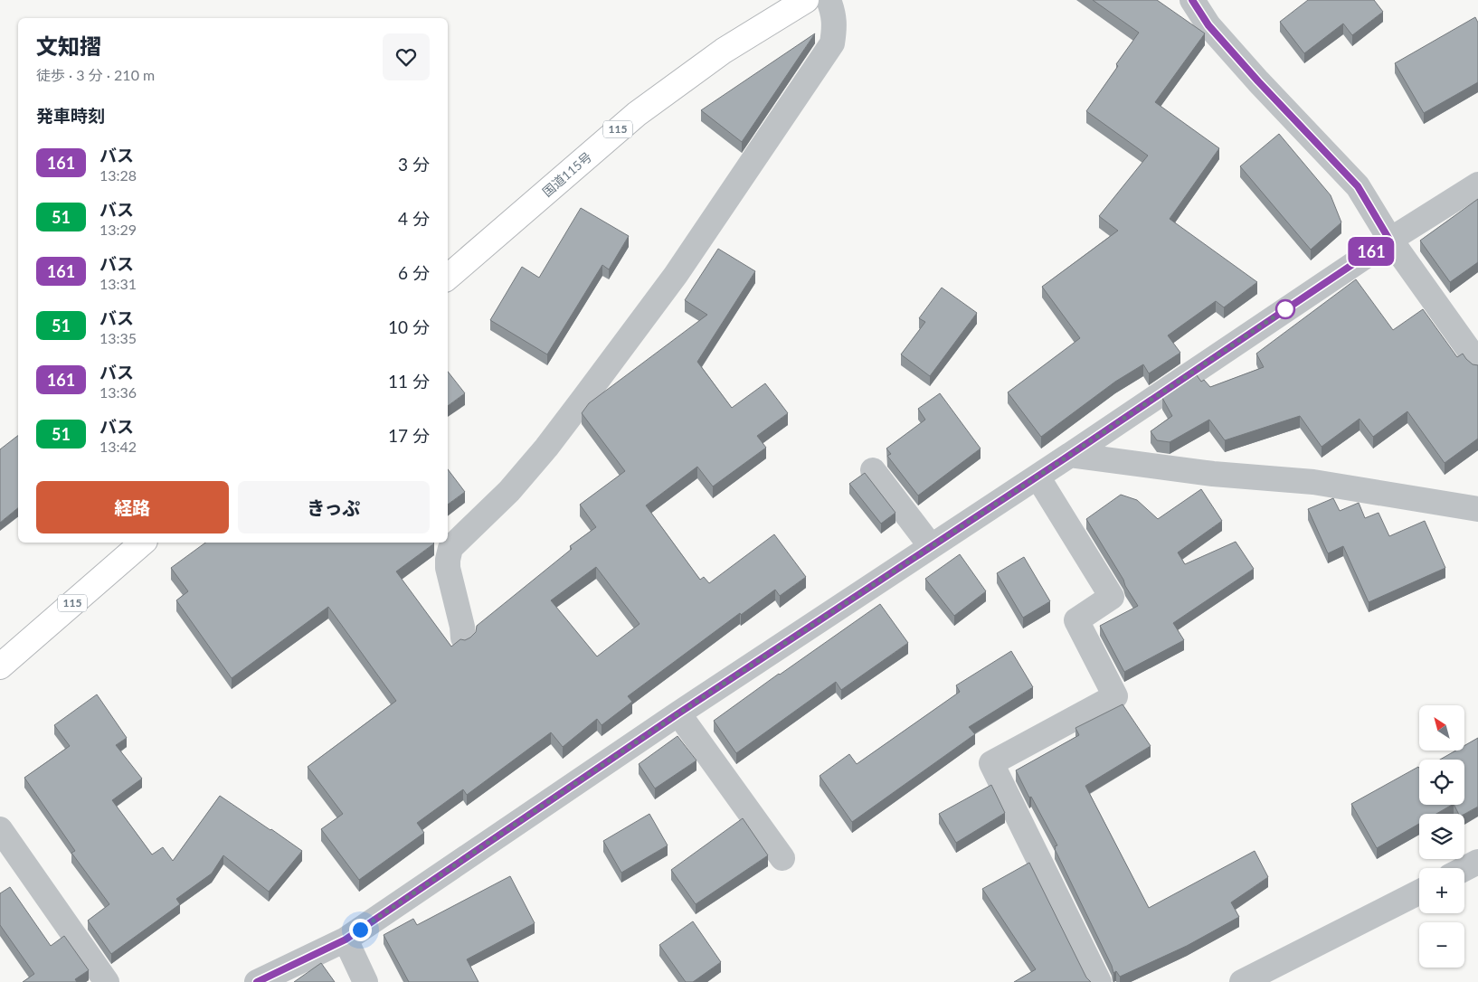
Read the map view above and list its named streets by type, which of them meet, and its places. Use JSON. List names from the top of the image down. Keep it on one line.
{"streets":{"highway":["115","国道115号"]},"lines":["bus line 161"],"north":"top left","page":{"on_map":"161","heading":[["文知摺","徒歩 · 3 分 · 210 m"],"発車時刻"],"list":[{"mark":"161","name":"バス","note":"13:28","value":"3 分"},{"mark":"51","name":"バス","note":"13:29","value":"4 分"},{"mark":"161","name":"バス","note":"13:31","value":"6 分"},{"mark":"51","name":"バス","note":"13:35","value":"10 分"},{"mark":"161","name":"バス","note":"13:36","value":"11 分"},{"mark":"51","name":"バス","note":"13:42","value":"17 分"}],"buttons":["経路","きっぷ"],"map_buttons":["+","−"]}}
